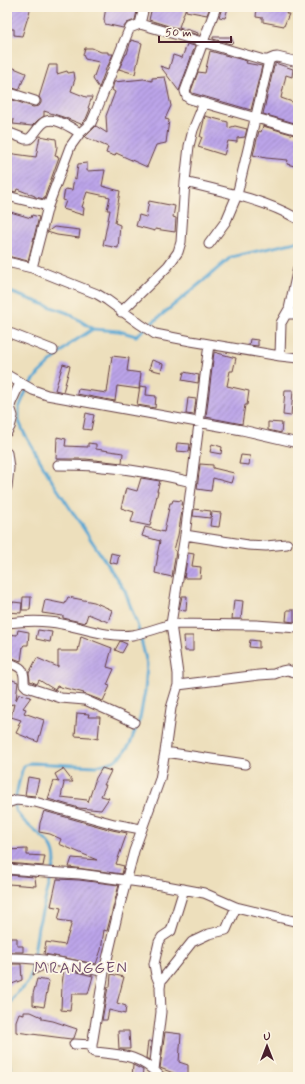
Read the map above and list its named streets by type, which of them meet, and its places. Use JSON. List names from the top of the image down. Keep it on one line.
{"districts":["MRANGGEN"],"scale_bar":"50 m","north":"top"}
